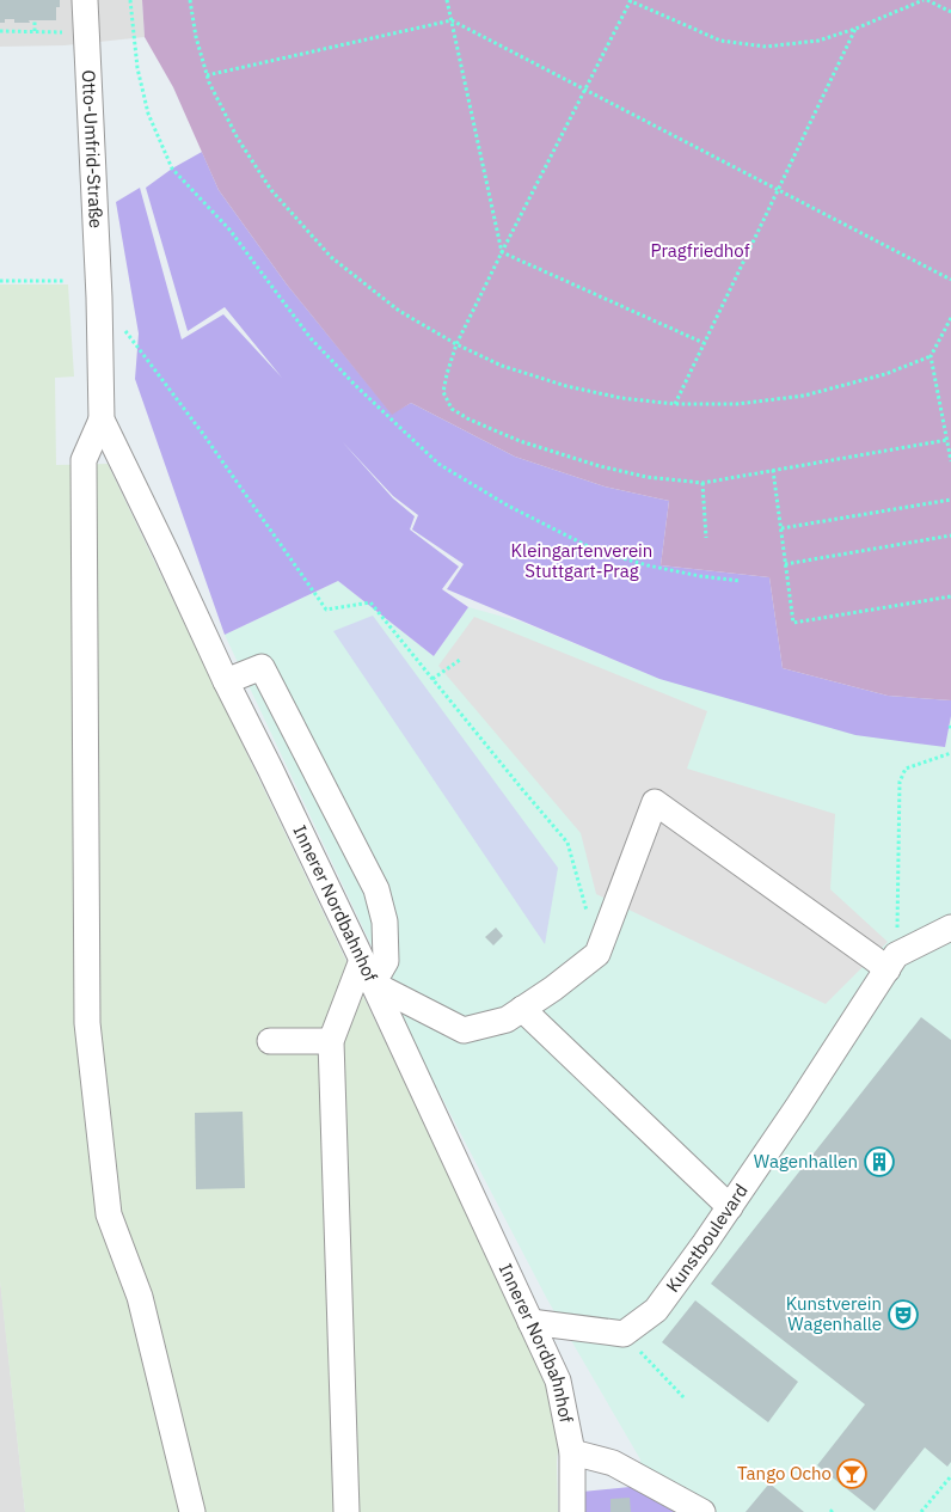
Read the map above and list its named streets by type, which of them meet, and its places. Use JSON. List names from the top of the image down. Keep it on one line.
{"streets":{"street":["Otto-Umfrid-Straße","Innerer Nordbahnhof","Kunstboulevard"]},"crossings":[["Otto-Umfrid-Straße","Innerer Nordbahnhof"]],"parks":["Pragfriedhof","Kleingartenverein Stuttgart-Prag"],"places":{"building":["Wagenhallen"],"theatre":["Kunstverein Wagenhalle"],"bar":["Tango Ocho"]}}
